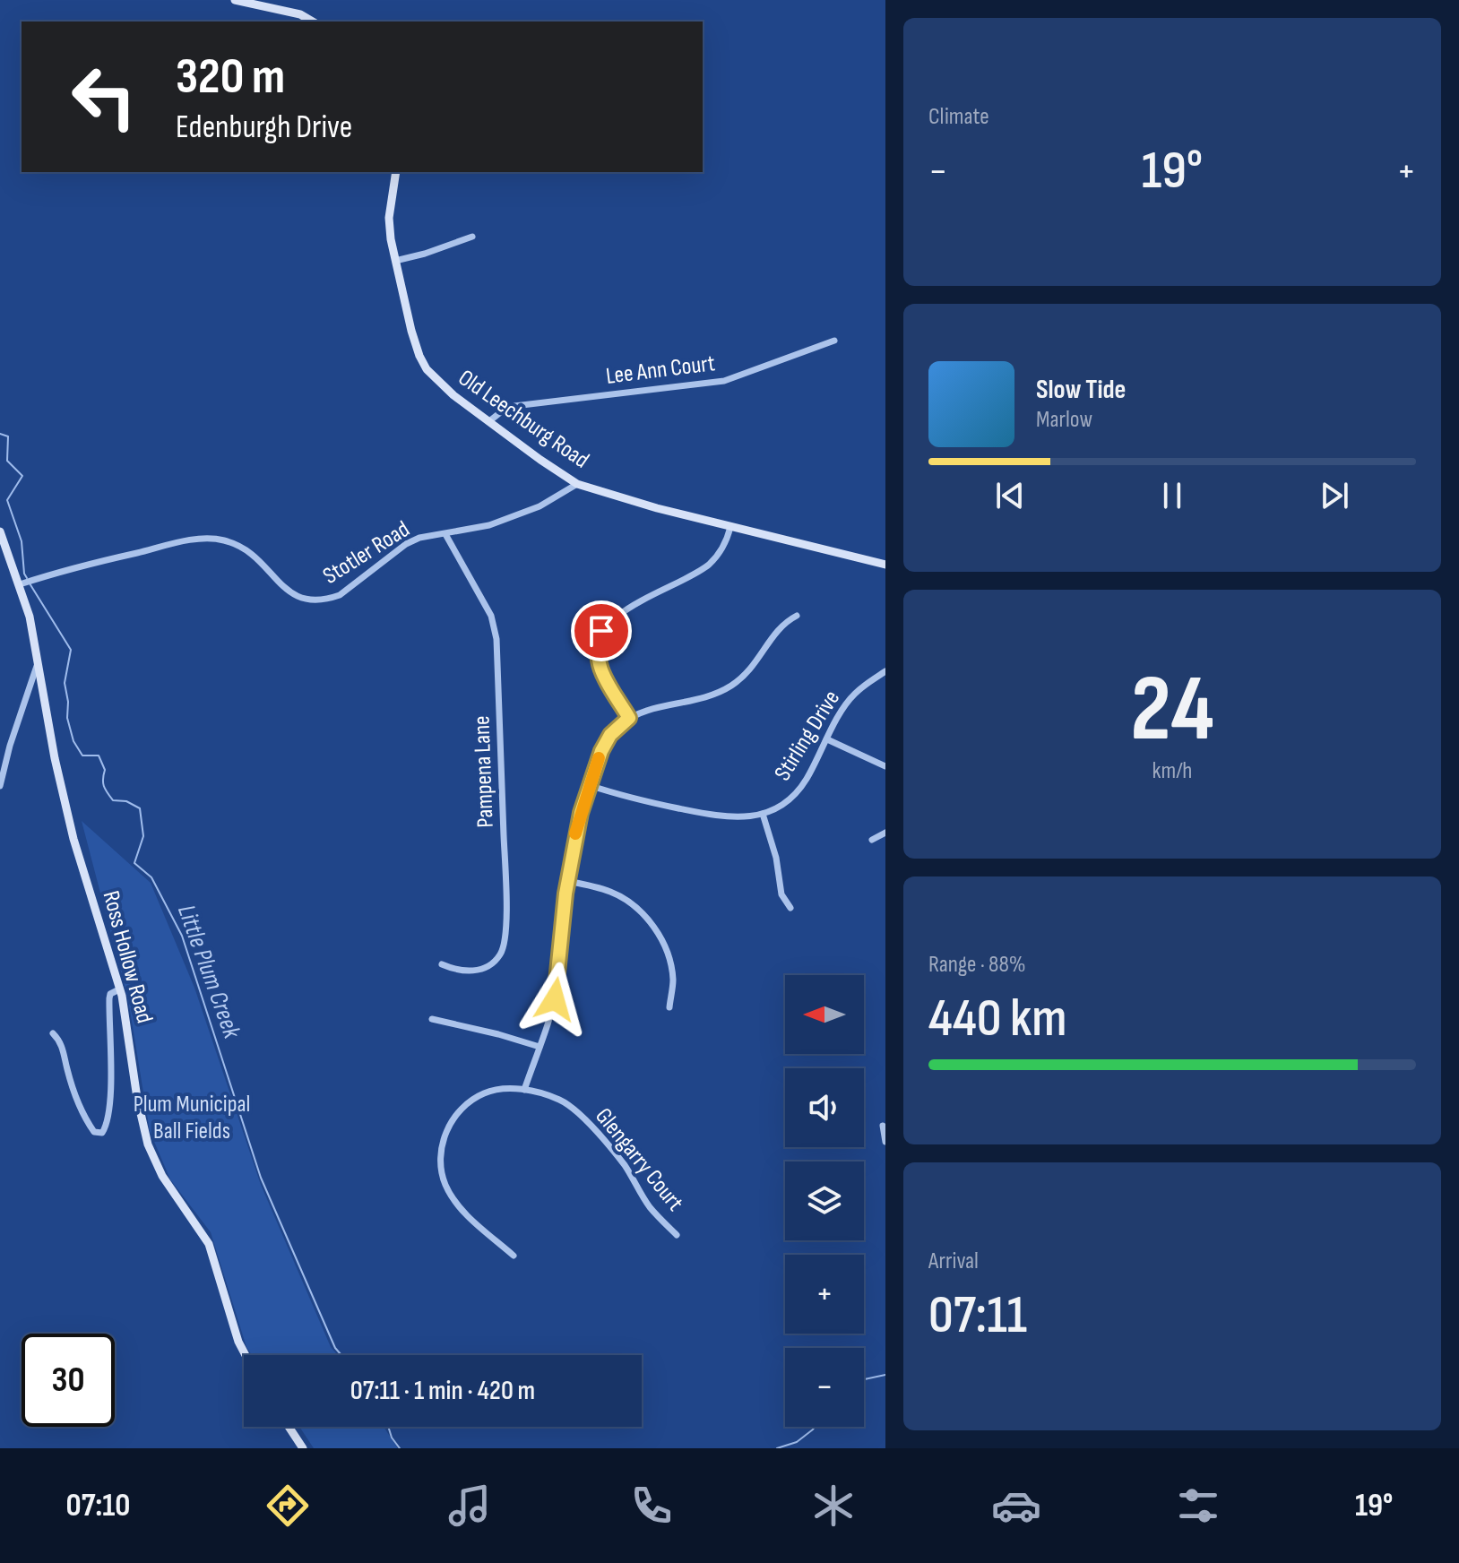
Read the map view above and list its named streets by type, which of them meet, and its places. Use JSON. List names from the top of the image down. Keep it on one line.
{"streets":{"street":["Lee Ann Court","Old Leechburg Road","Stotler Road","Stirling Drive","Pampena Lane","Ross Hollow Road","Glengarry Court"]},"crossings":[["Lee Ann Court","Old Leechburg Road"],["Old Leechburg Road","Stotler Road"],["Stotler Road","Pampena Lane"],["Stotler Road","Ross Hollow Road"]],"water":["Little Plum Creek"],"parks":["Plum Municipal Ball Fields"],"north":"left","page":{"tile":["Climate",["24","km/h"],["Range · 88%","440 km"],["Arrival","07:11"]],"turn":["320 m","Edenburgh Drive"],"heat":["−","19°","+"],"song":["Slow Tide","Marlow"],"map_buttons":["+","−"],"limit":"30","trip":"07:11 · 1 min · 420 m","tabs":["07:10","19°"]}}
